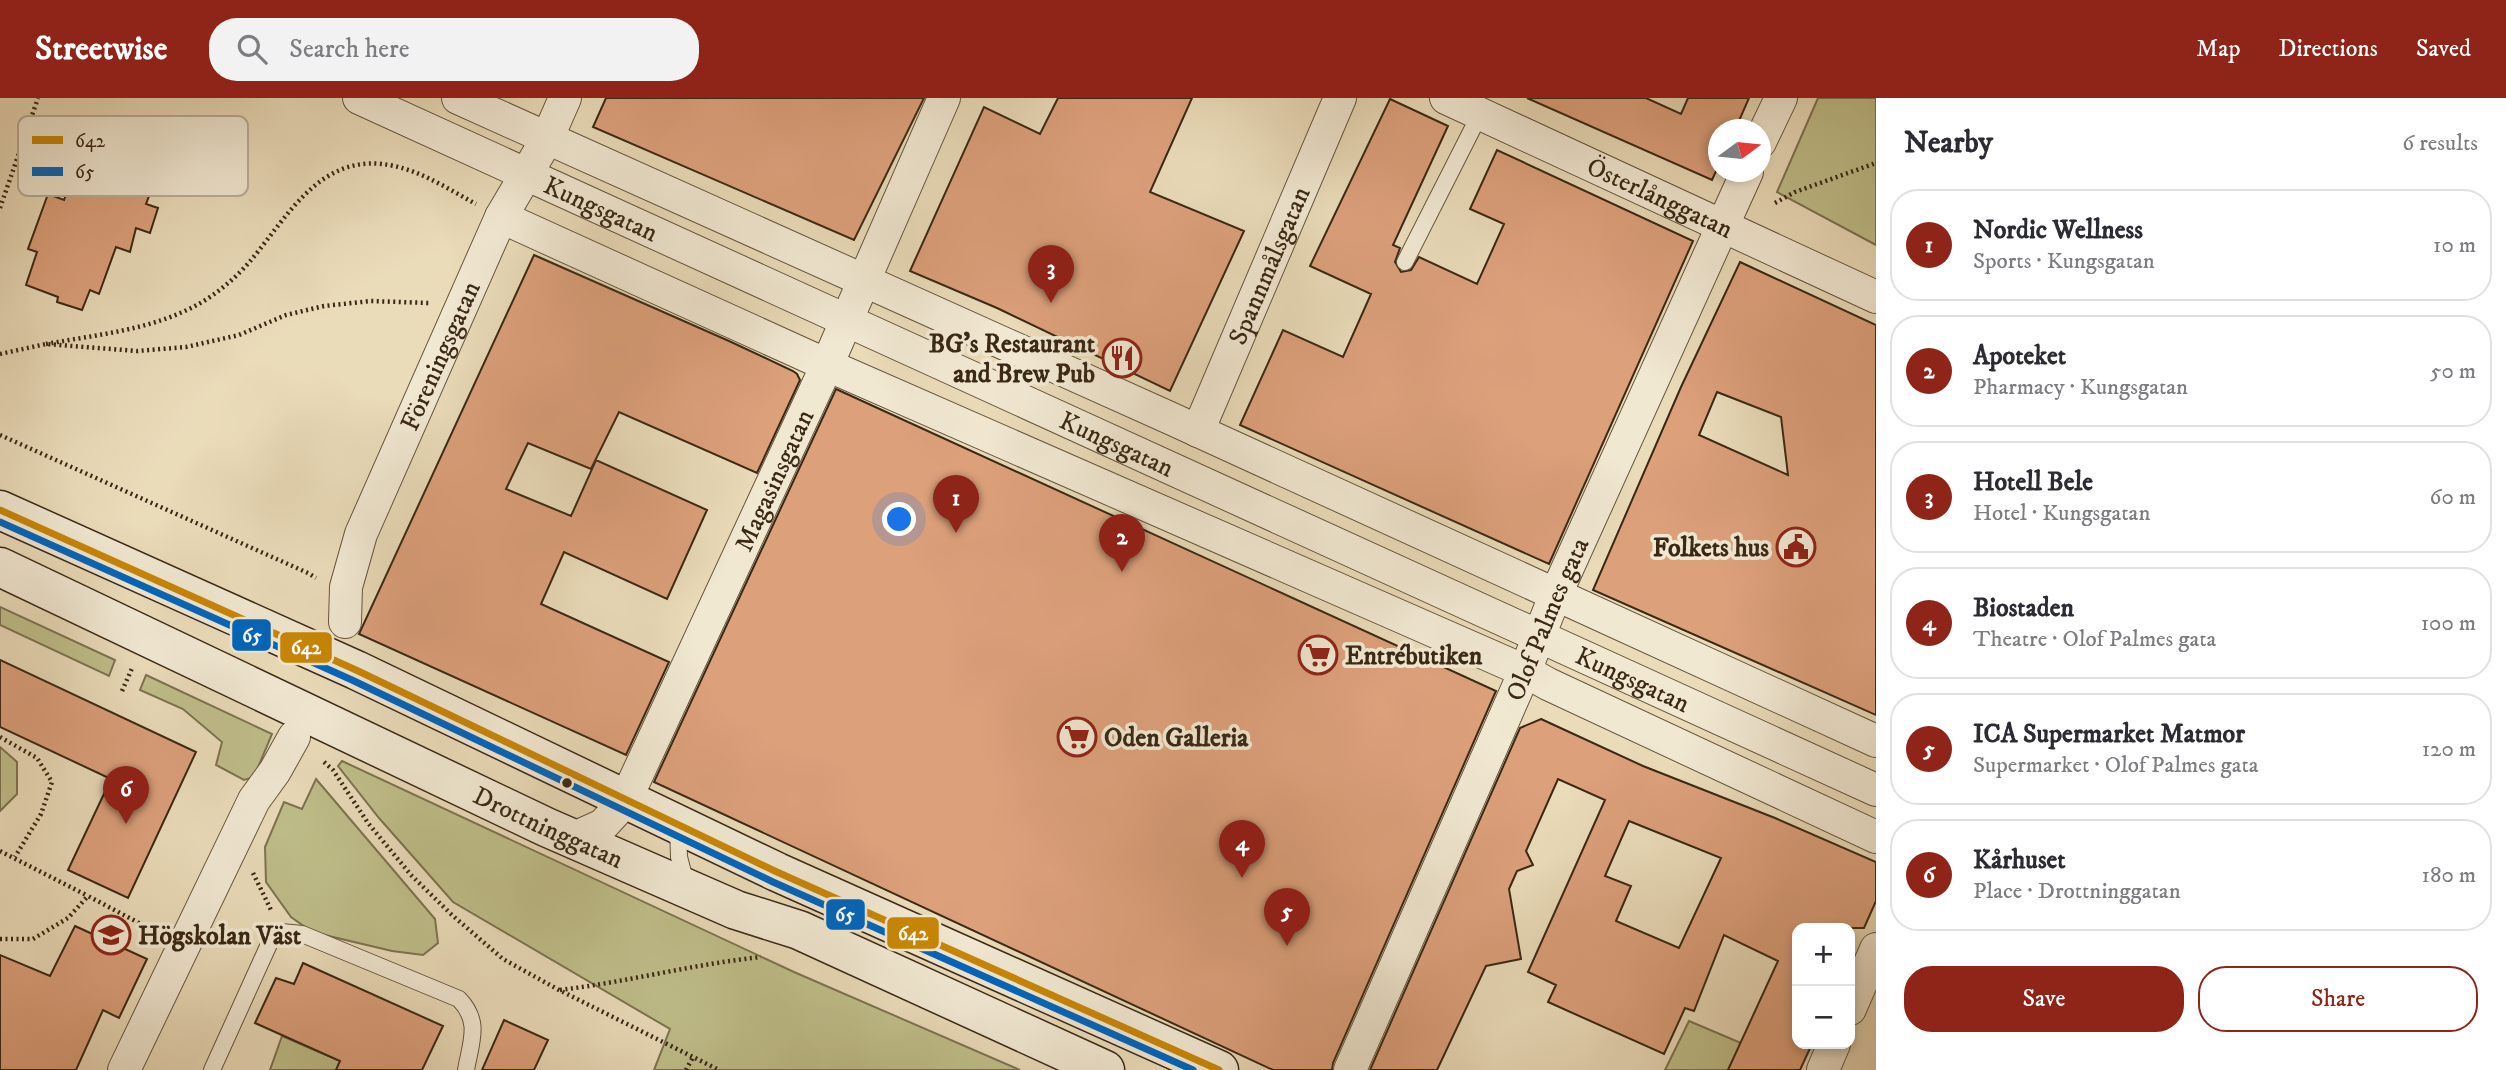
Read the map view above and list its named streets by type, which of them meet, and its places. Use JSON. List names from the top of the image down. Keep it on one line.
{"streets":{"street":["Österlånggatan","Kungsgatan","Spannmålsgatan","Föreningsgatan","Magasinsgatan","Olof Palmes gata","Drottninggatan"]},"crossings":[["Österlånggatan","Olof Palmes gata"],["Kungsgatan","Spannmålsgatan"],["Kungsgatan","Föreningsgatan"],["Kungsgatan","Magasinsgatan"],["Kungsgatan","Olof Palmes gata"],["Magasinsgatan","Drottninggatan"]],"places":{"restaurant":["BG's Restaurant and Brew Pub"],"public building":["Folkets hus"],"supermarket":["Entrébutiken","Oden Galleria"],"school or university":["Högskolan Väst"]},"lines":["transit line 642","transit line 65"],"legend":["642","65"],"north":"right","page":{"header":"Streetwise","search":"Search here","nav":["Map","Directions","Saved"],"heading":["Nearby","6 results"],"list":[{"mark":"1","name":"Nordic Wellness","note":"Sports · Kungsgatan","value":"10 m"},{"mark":"2","name":"Apoteket","note":"Pharmacy · Kungsgatan","value":"50 m"},{"mark":"3","name":"Hotell Bele","note":"Hotel · Kungsgatan","value":"60 m"},{"mark":"4","name":"Biostaden","note":"Theatre · Olof Palmes gata","value":"100 m"},{"mark":"5","name":"ICA Supermarket Matmor","note":"Supermarket · Olof Palmes gata","value":"120 m"},{"mark":"6","name":"Kårhuset","note":"Place · Drottninggatan","value":"180 m"}],"pins":["3","1","2","6","4","5"],"map_buttons":["+","−"],"buttons":["Save","Share"]}}
